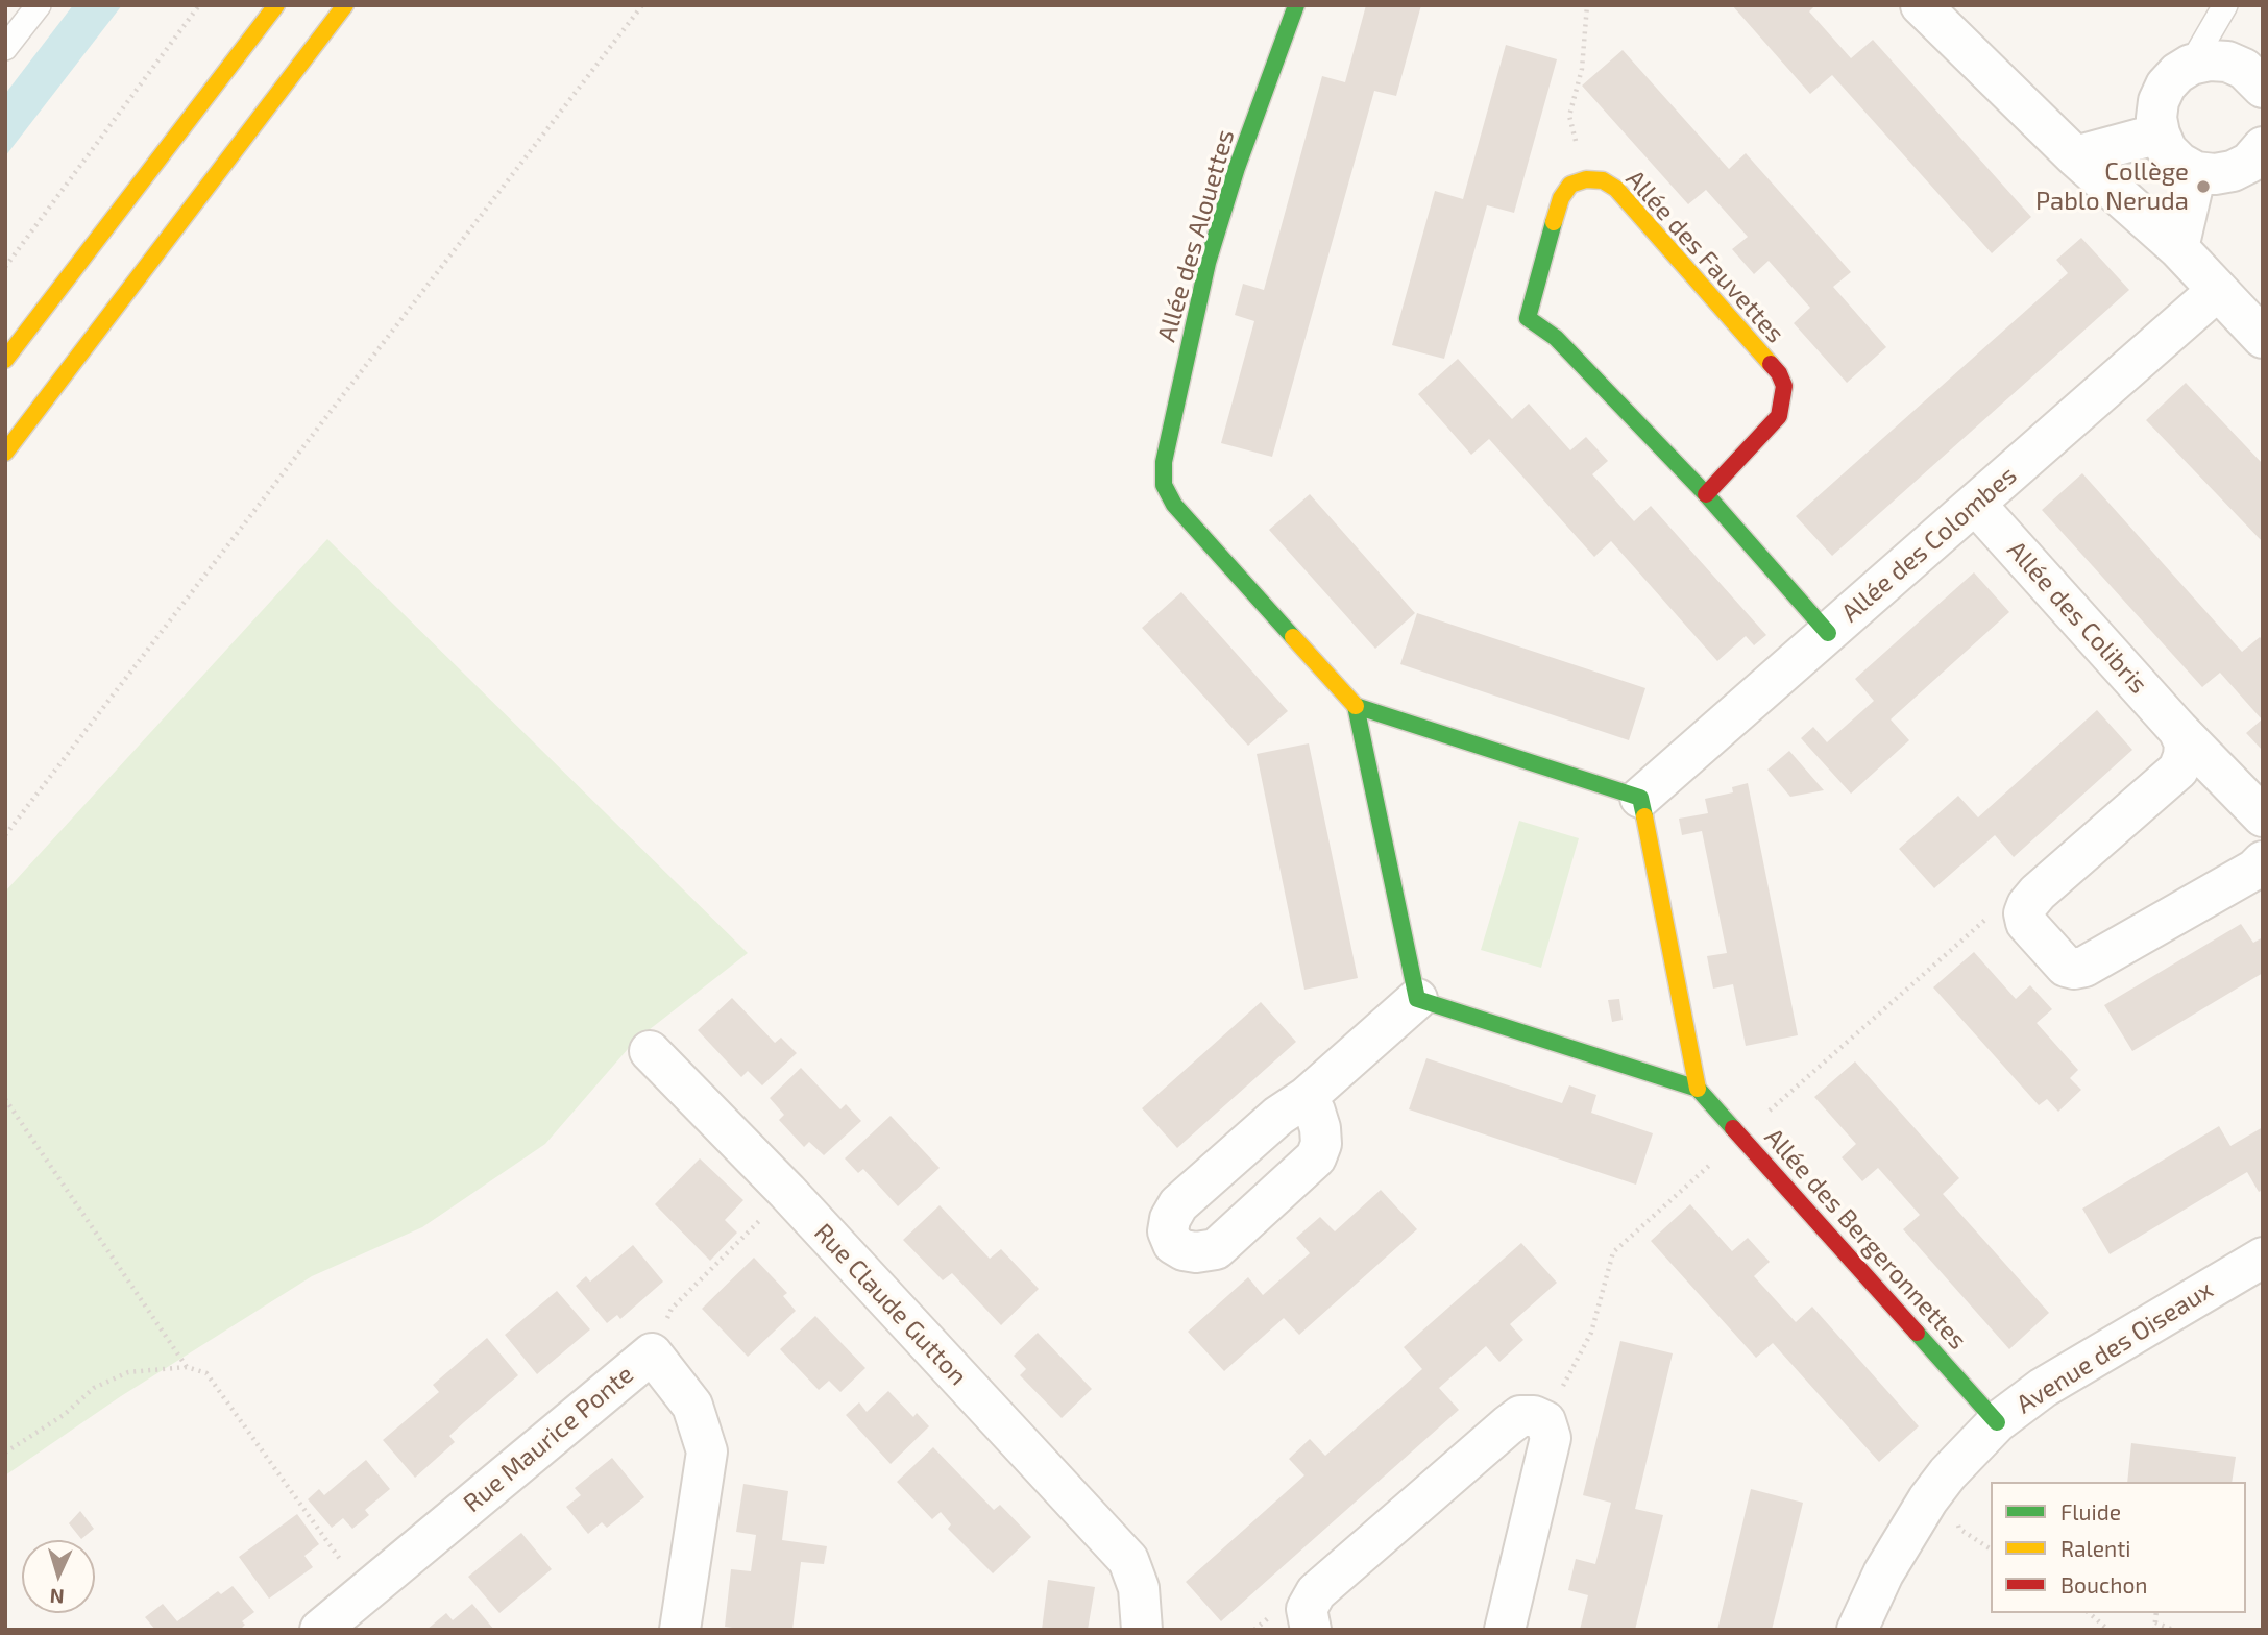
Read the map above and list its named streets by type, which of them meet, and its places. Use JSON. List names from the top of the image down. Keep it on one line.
{"streets":{"street":["Allée des Alouettes","Allée des Fauvettes","Allée des Colombes","Allée des Colibris","Allée des Bergeronnettes","Rue Claude Gutton","Avenue des Oiseaux","Rue Maurice Ponte"]},"crossings":[["Allée des Fauvettes","Allée des Colombes"],["Allée des Colombes","Allée des Colibris"],["Allée des Bergeronnettes","Avenue des Oiseaux"]],"places":["Collège Pablo Neruda"],"legend":["Fluide","Ralenti","Bouchon"],"north":"bottom"}
